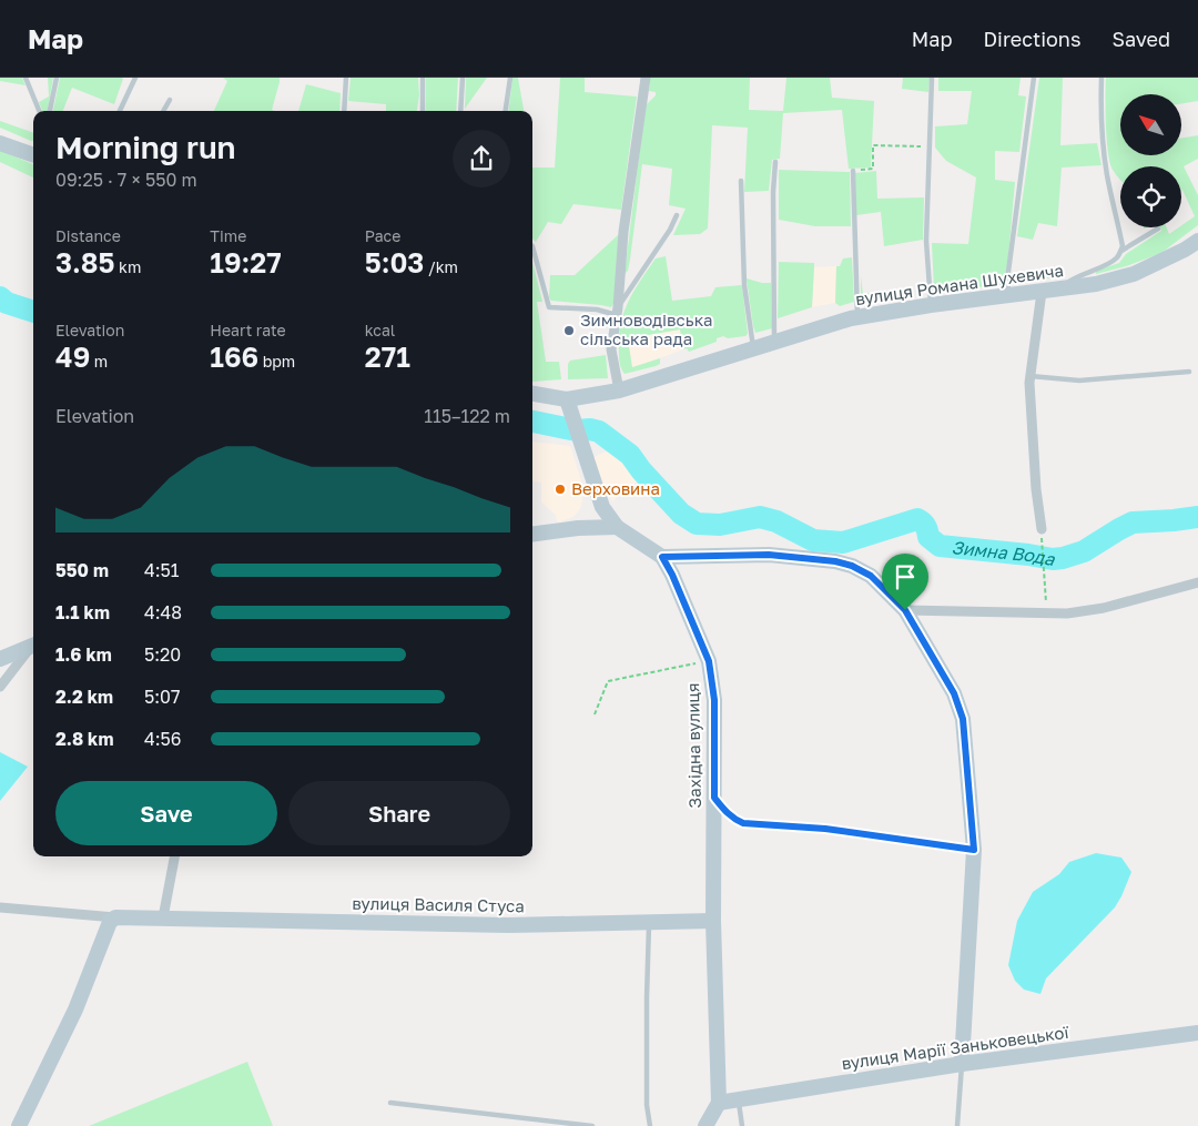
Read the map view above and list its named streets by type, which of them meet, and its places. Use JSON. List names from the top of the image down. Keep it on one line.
{"streets":{"street":["вулиця Романа Шухевича","Західна вулиця","вулиця Василя Стуса","вулиця Марії Заньковецької"]},"crossings":[["вулиця Романа Шухевича","Західна вулиця"],["Західна вулиця","вулиця Василя Стуса"],["Західна вулиця","вулиця Марії Заньковецької"]],"water":["Зимна Вода"],"places":["Зимноводівська сільська рада","Верховина"],"north":"top left","page":{"header":"Map","nav":["Map","Directions","Saved"],"heading":["Morning run","09:25 · 7 × 550 m"],"stats":[["Distance","3.85 km"],["Time","19:27"],["Pace","5:03 /km"],["Elevation","49 m"],["Heart rate","166 bpm"],["kcal","271"]],"chart":["Elevation","115–122 m"],"list":[{"name":"550 m","note":"4:51"},{"name":"1.1 km","note":"4:48"},{"name":"1.6 km","note":"5:20"},{"name":"2.2 km","note":"5:07"},{"name":"2.8 km","note":"4:56"}],"buttons":["Save","Share"]}}
